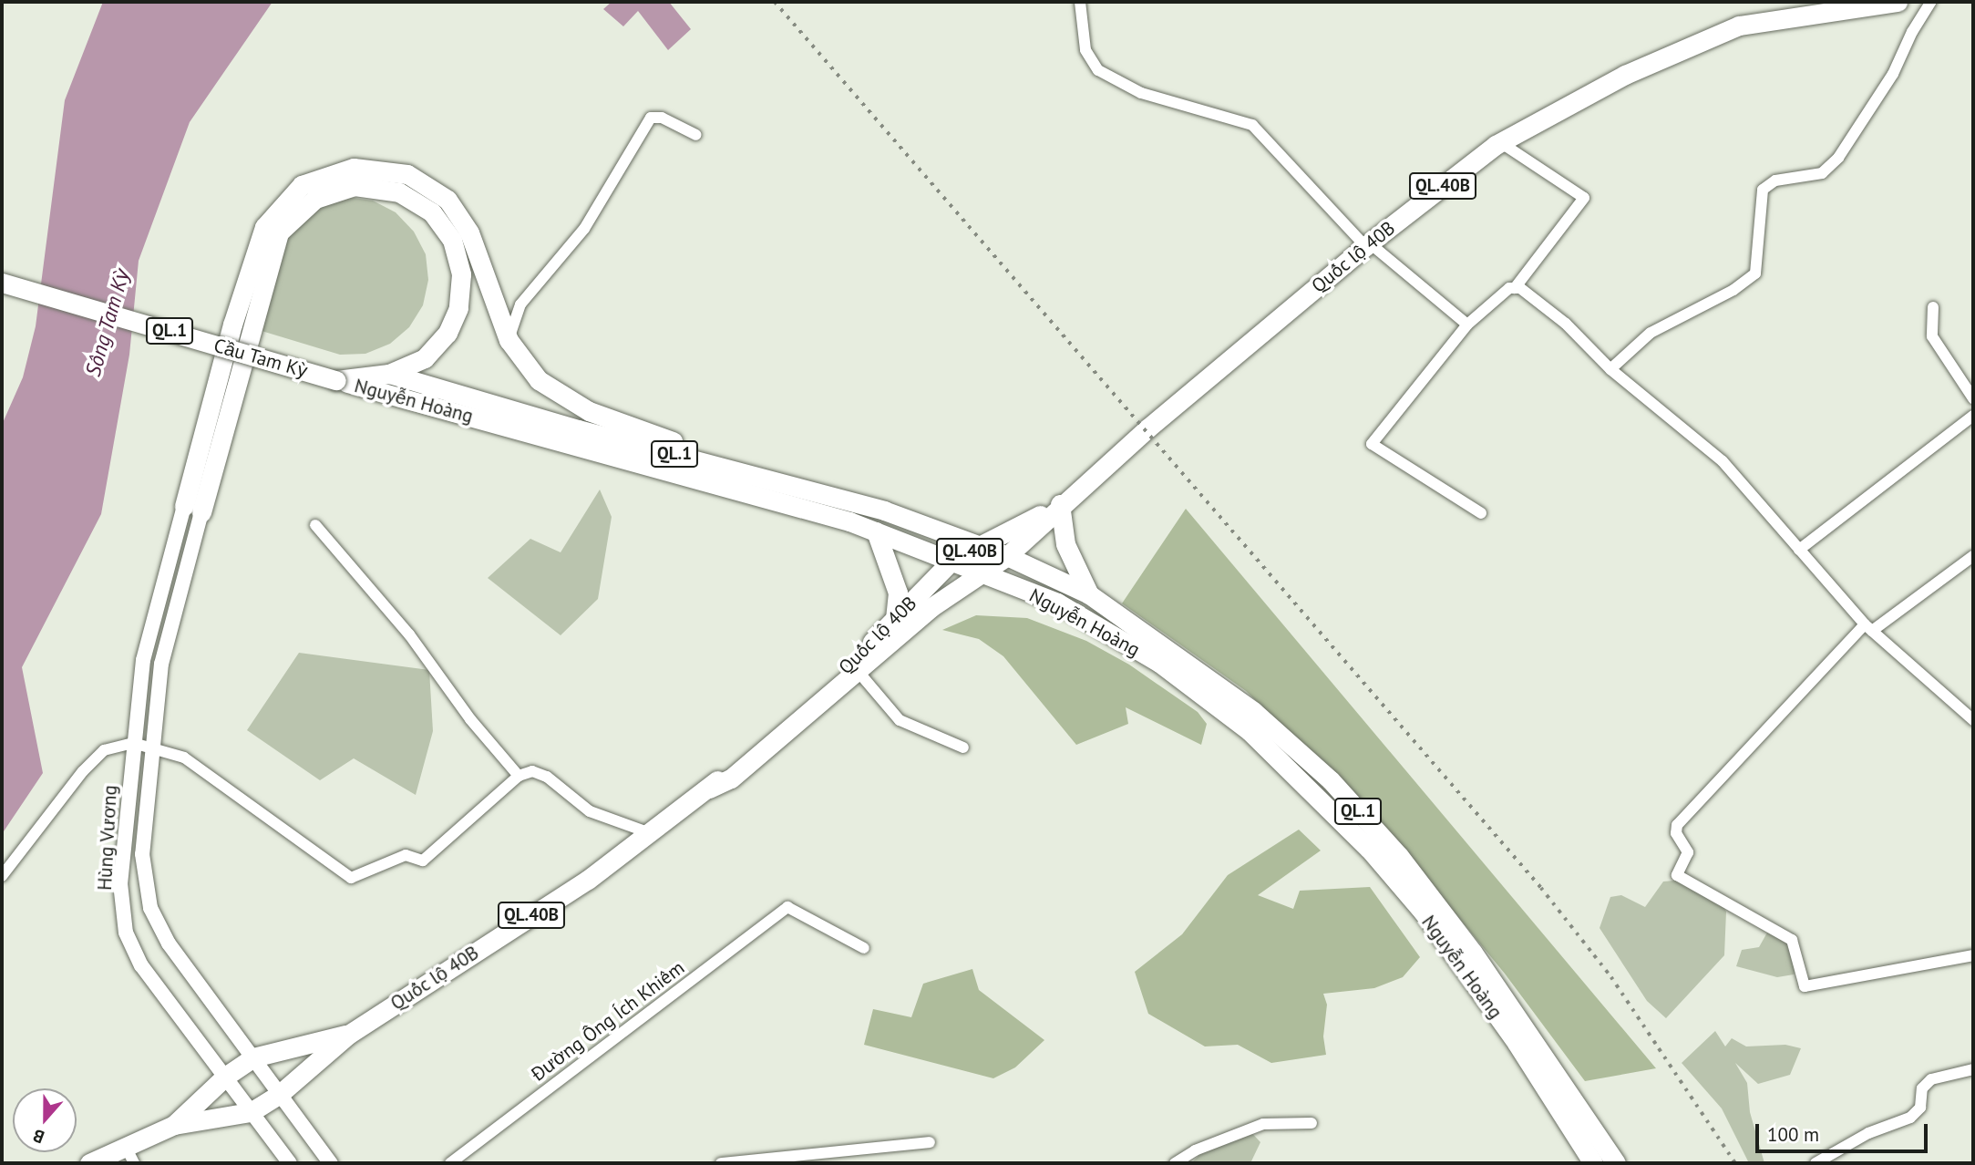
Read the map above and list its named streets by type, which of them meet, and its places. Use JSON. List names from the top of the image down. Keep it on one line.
{"streets":{"highway":["QL.40B","Quốc lộ 40B","QL.1","Cầu Tam Kỳ","Nguyễn Hoàng"],"main road":["Hùng Vương"],"street":["Đường Ông Ích Khiêm"]},"crossings":[["Quốc lộ 40B","Nguyễn Hoàng"],["Cầu Tam Kỳ","Nguyễn Hoàng"]],"water":["Sông Tam Kỳ"],"scale_bar":"100 m","north":"bottom"}
